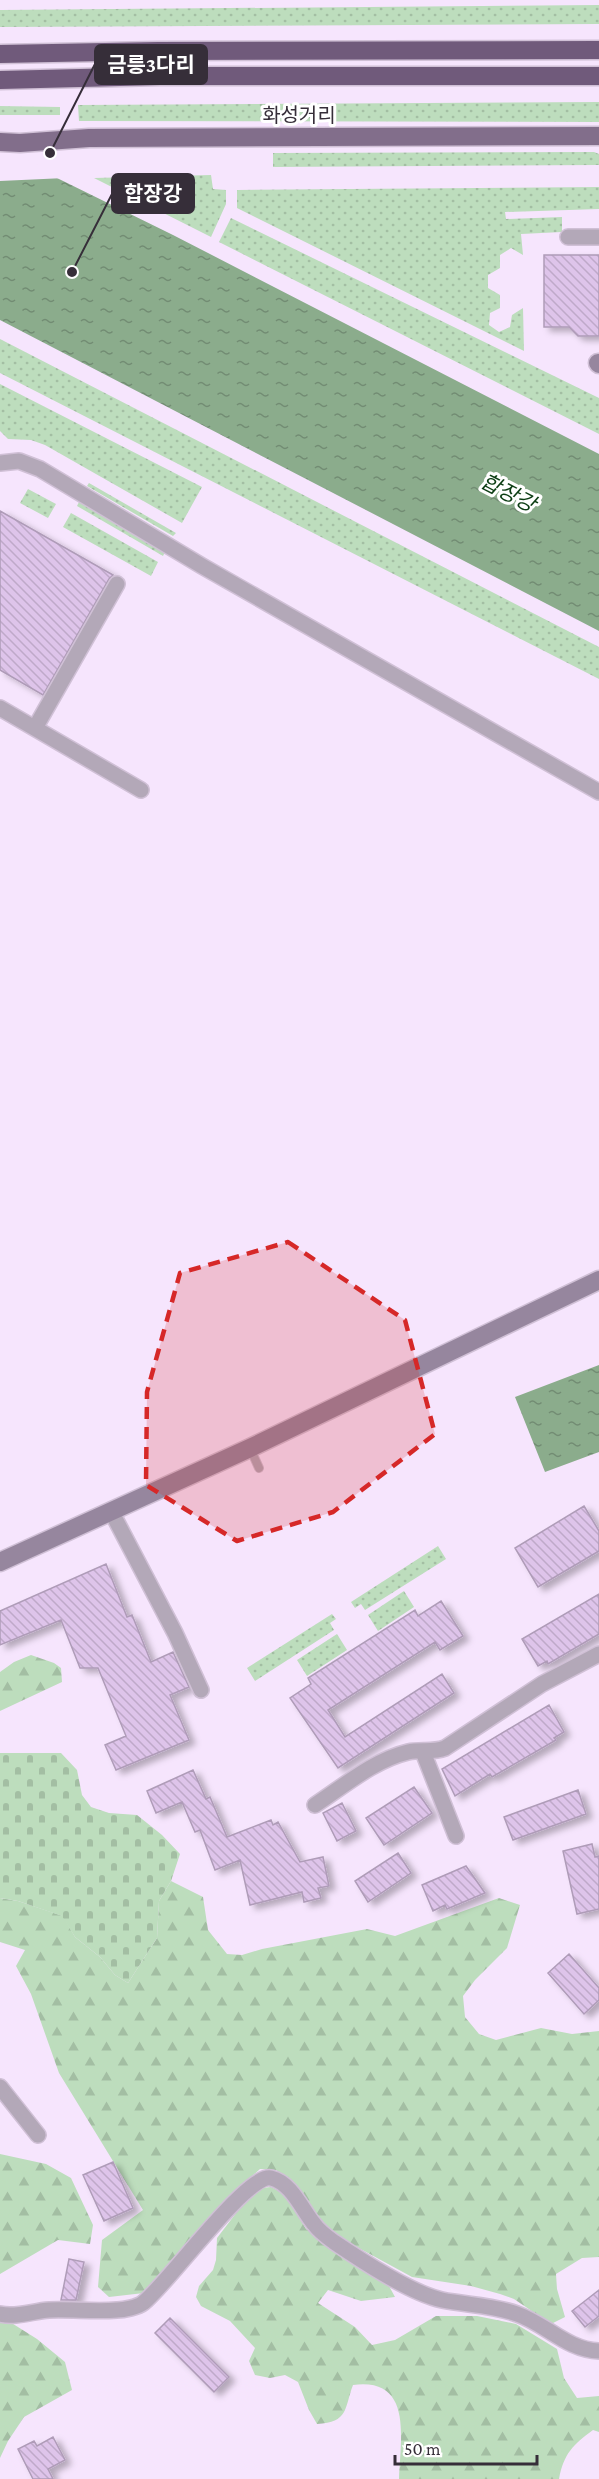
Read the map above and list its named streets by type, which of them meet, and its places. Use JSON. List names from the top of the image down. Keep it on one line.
{"streets":{"highway":["화성거리"]},"water":["합장강"],"places":["금릉3다리","합장강"],"scale_bar":"50 m"}
